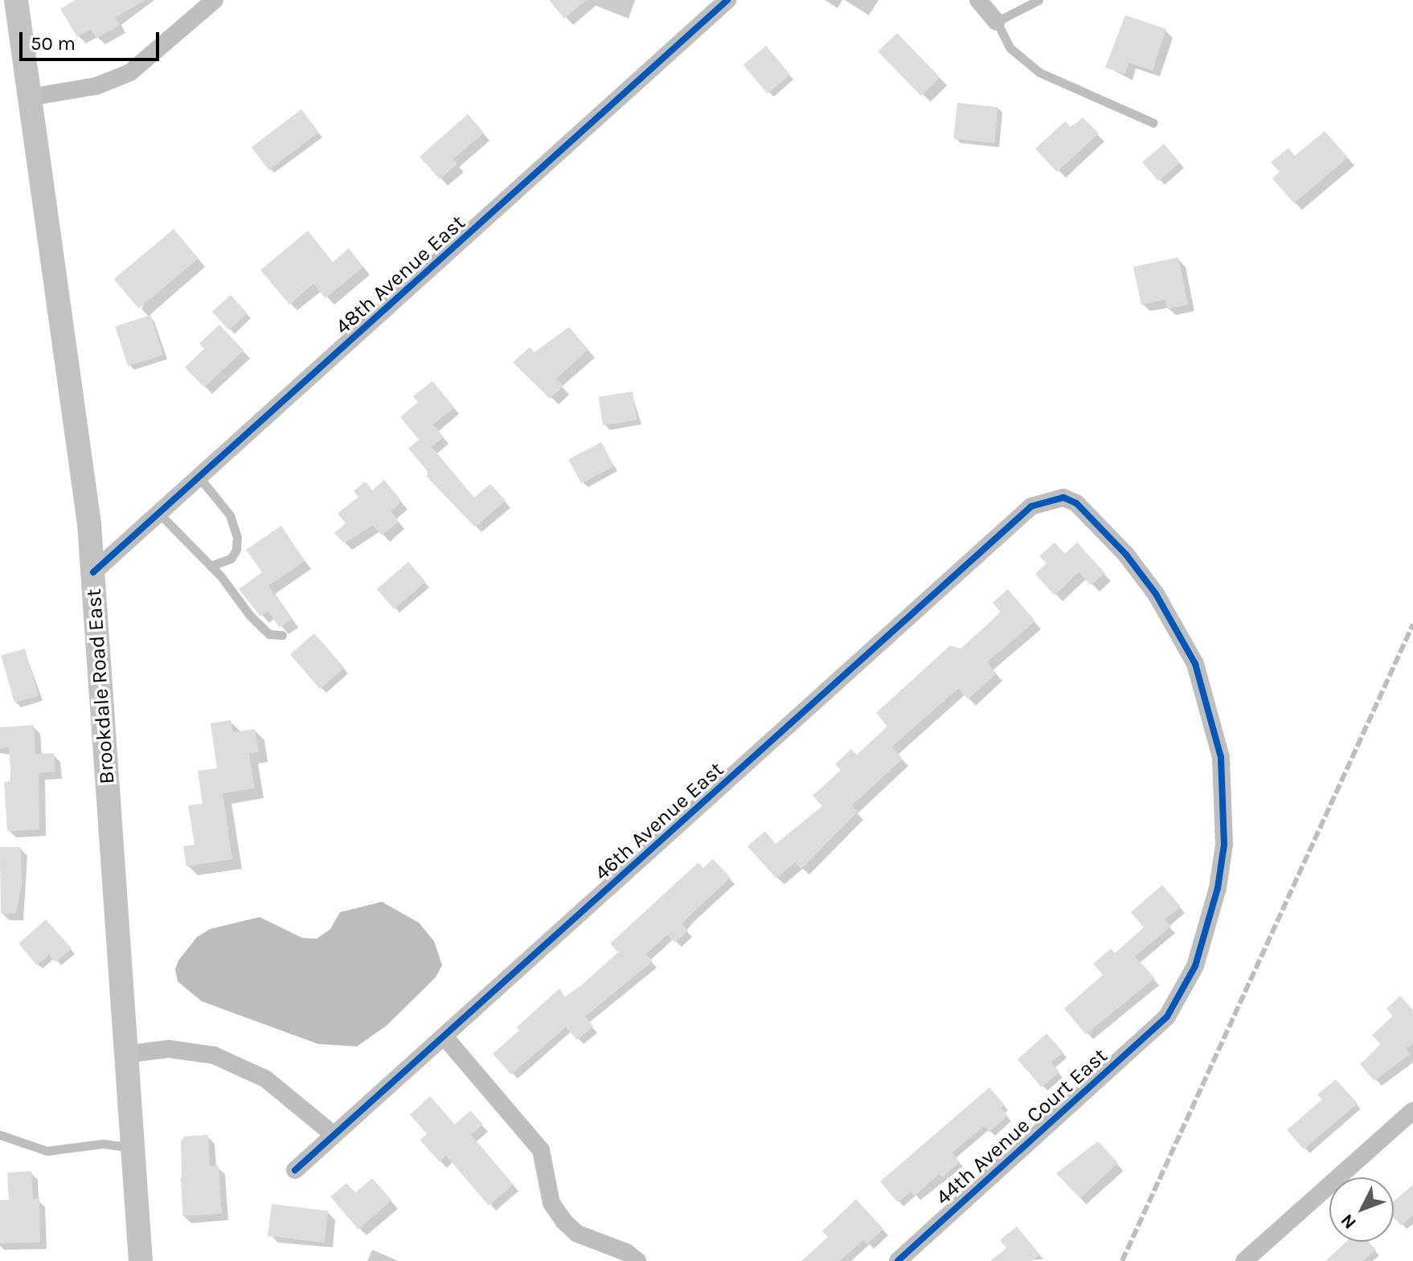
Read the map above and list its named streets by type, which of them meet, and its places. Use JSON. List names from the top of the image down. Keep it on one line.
{"streets":{"main road":["Brookdale Road East"],"street":["48th Avenue East","46th Avenue East","44th Avenue Court East"]},"crossings":[["48th Avenue East","Brookdale Road East"],["46th Avenue East","44th Avenue Court East"]],"scale_bar":"50 m","north":"bottom left"}
